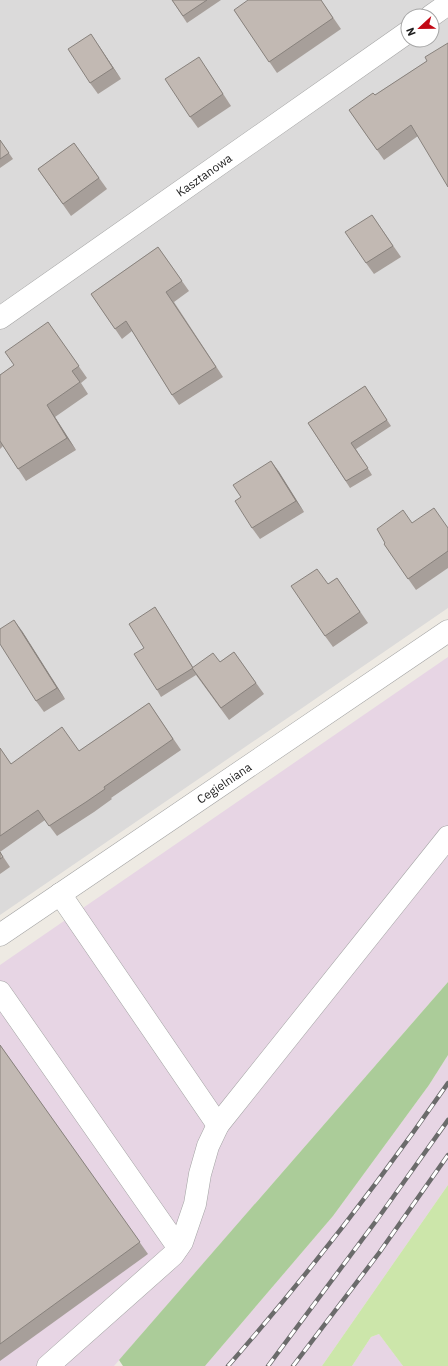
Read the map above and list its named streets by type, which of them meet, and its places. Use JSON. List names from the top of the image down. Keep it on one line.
{"streets":{"street":["Kasztanowa","Cegielniana"]},"north":"left"}
